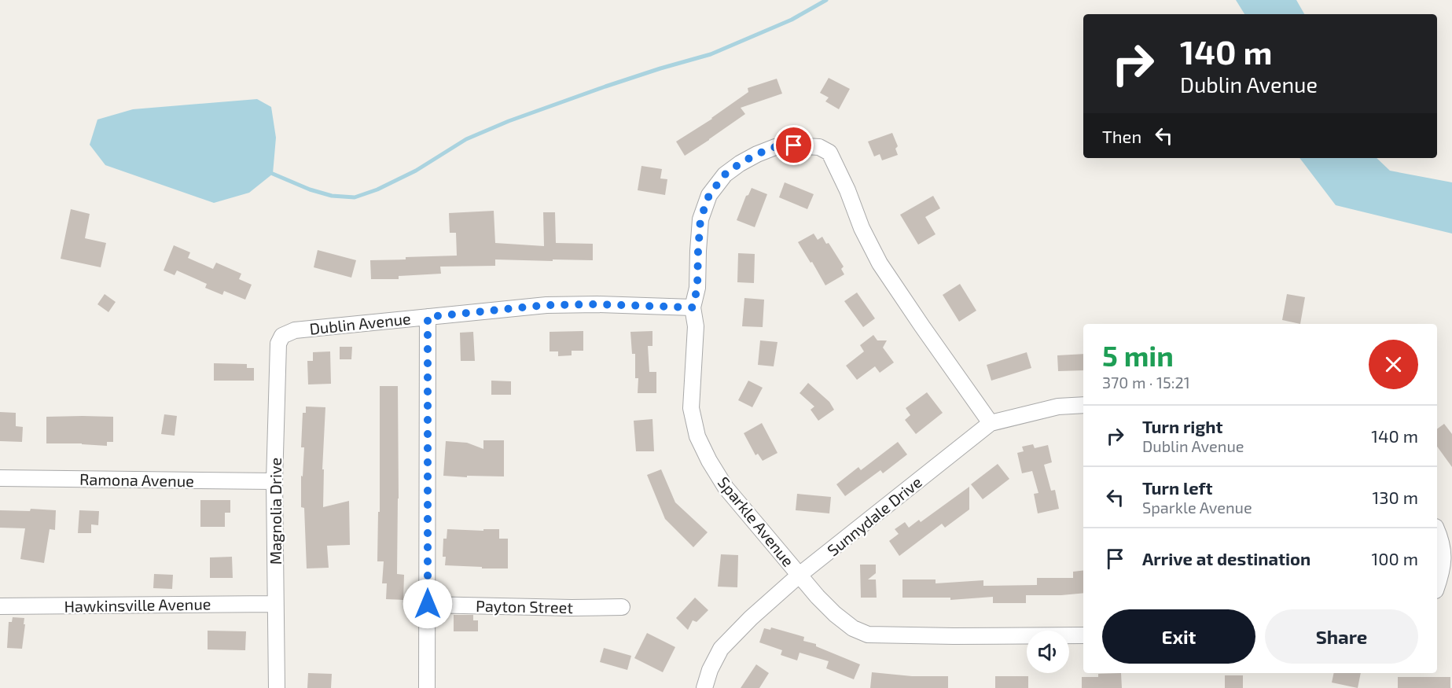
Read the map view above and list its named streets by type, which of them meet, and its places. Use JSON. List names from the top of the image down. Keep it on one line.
{"streets":{"street":["Dublin Avenue","Ramona Avenue","Magnolia Drive","Sunnydale Drive","Sparkle Avenue","Hawkinsville Avenue","Payton Street"]},"crossings":[["Dublin Avenue","Magnolia Drive"],["Dublin Avenue","Sparkle Avenue"],["Ramona Avenue","Magnolia Drive"],["Magnolia Drive","Hawkinsville Avenue"],["Sunnydale Drive","Sparkle Avenue"]],"page":{"turn":["140 m","Dublin Avenue"],"then":"Then","heading":["5 min","370 m · 15:21"],"list":[{"name":"Turn right","note":"Dublin Avenue","value":"140 m"},{"name":"Turn left","note":"Sparkle Avenue","value":"130 m"},{"name":"Arrive at destination","value":"100 m"}],"buttons":["Exit","Share"]}}
